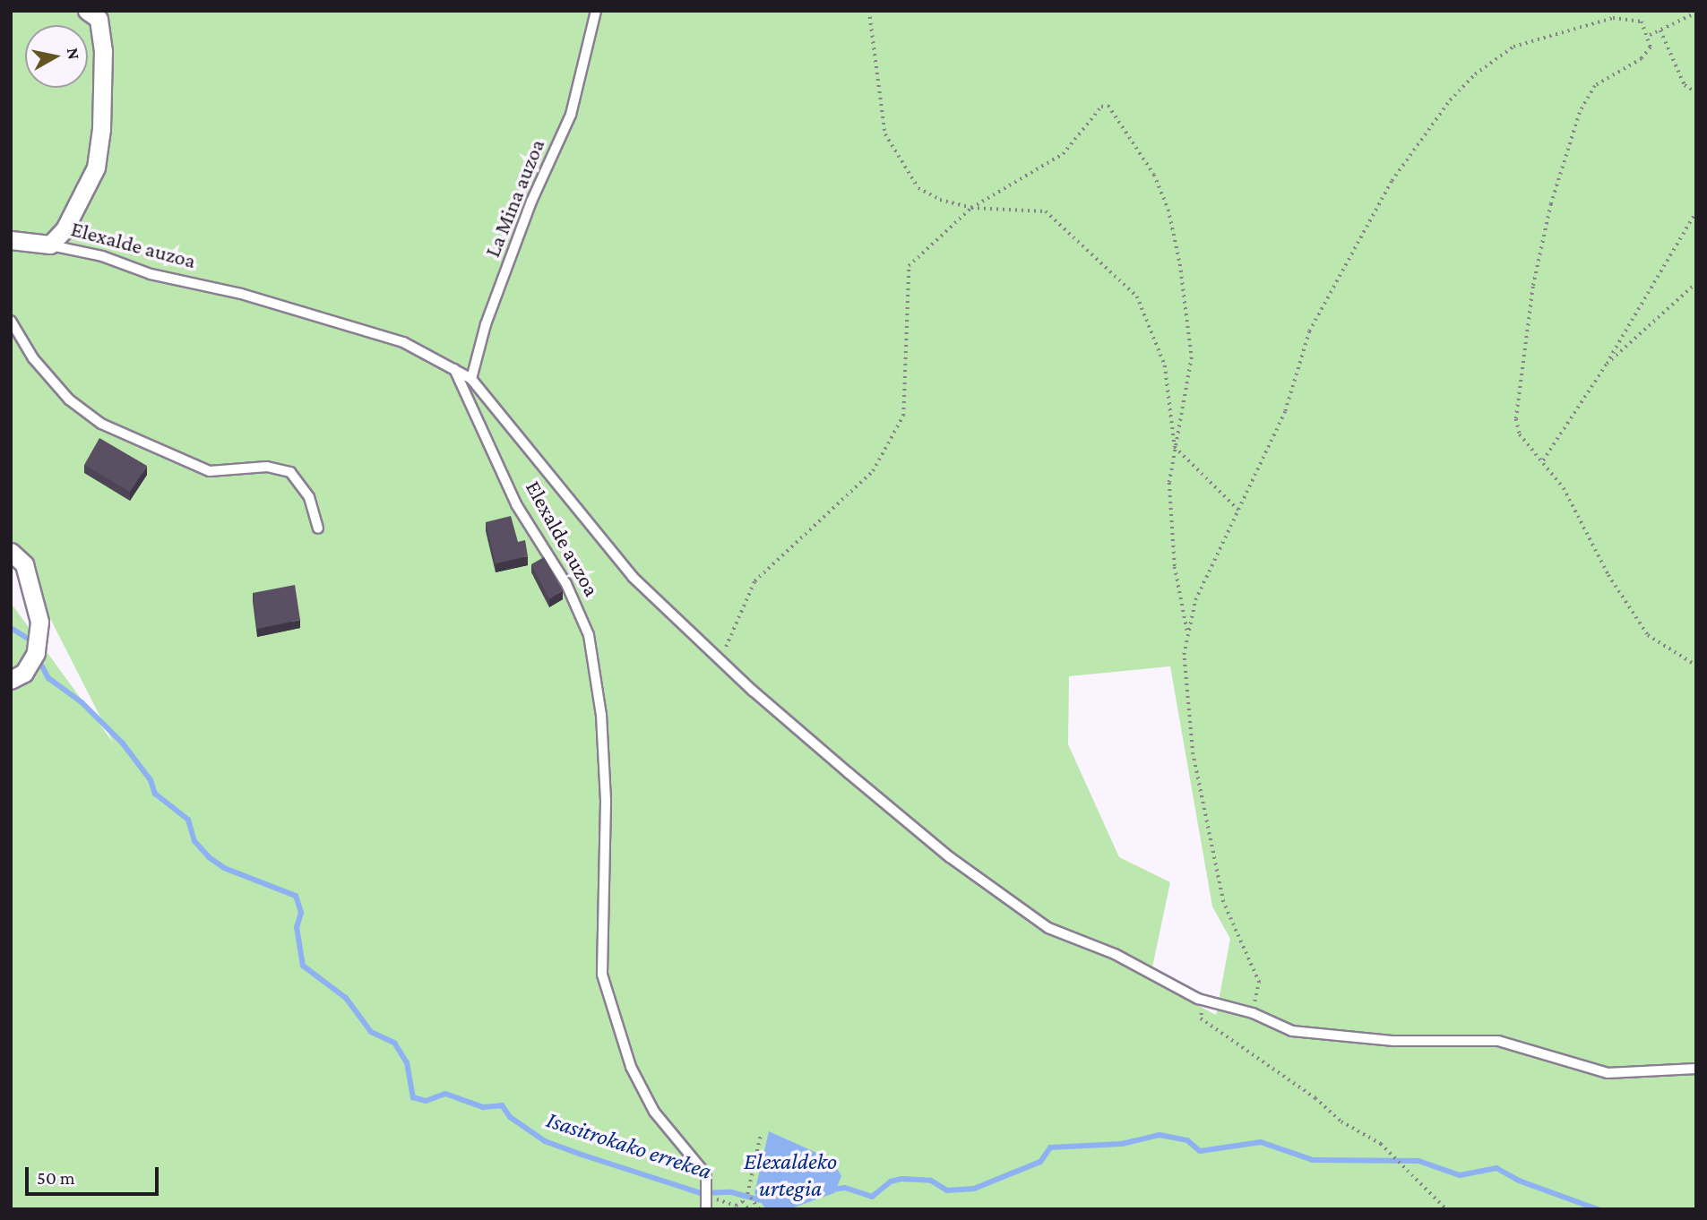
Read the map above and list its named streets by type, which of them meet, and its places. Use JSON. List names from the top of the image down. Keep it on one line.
{"streets":{"street":["Elexalde auzoa"],"lane":["La Mina auzoa"]},"water":["Isasitrokako errekea","Elexaldeko urtegia"],"scale_bar":"50 m","north":"right"}
